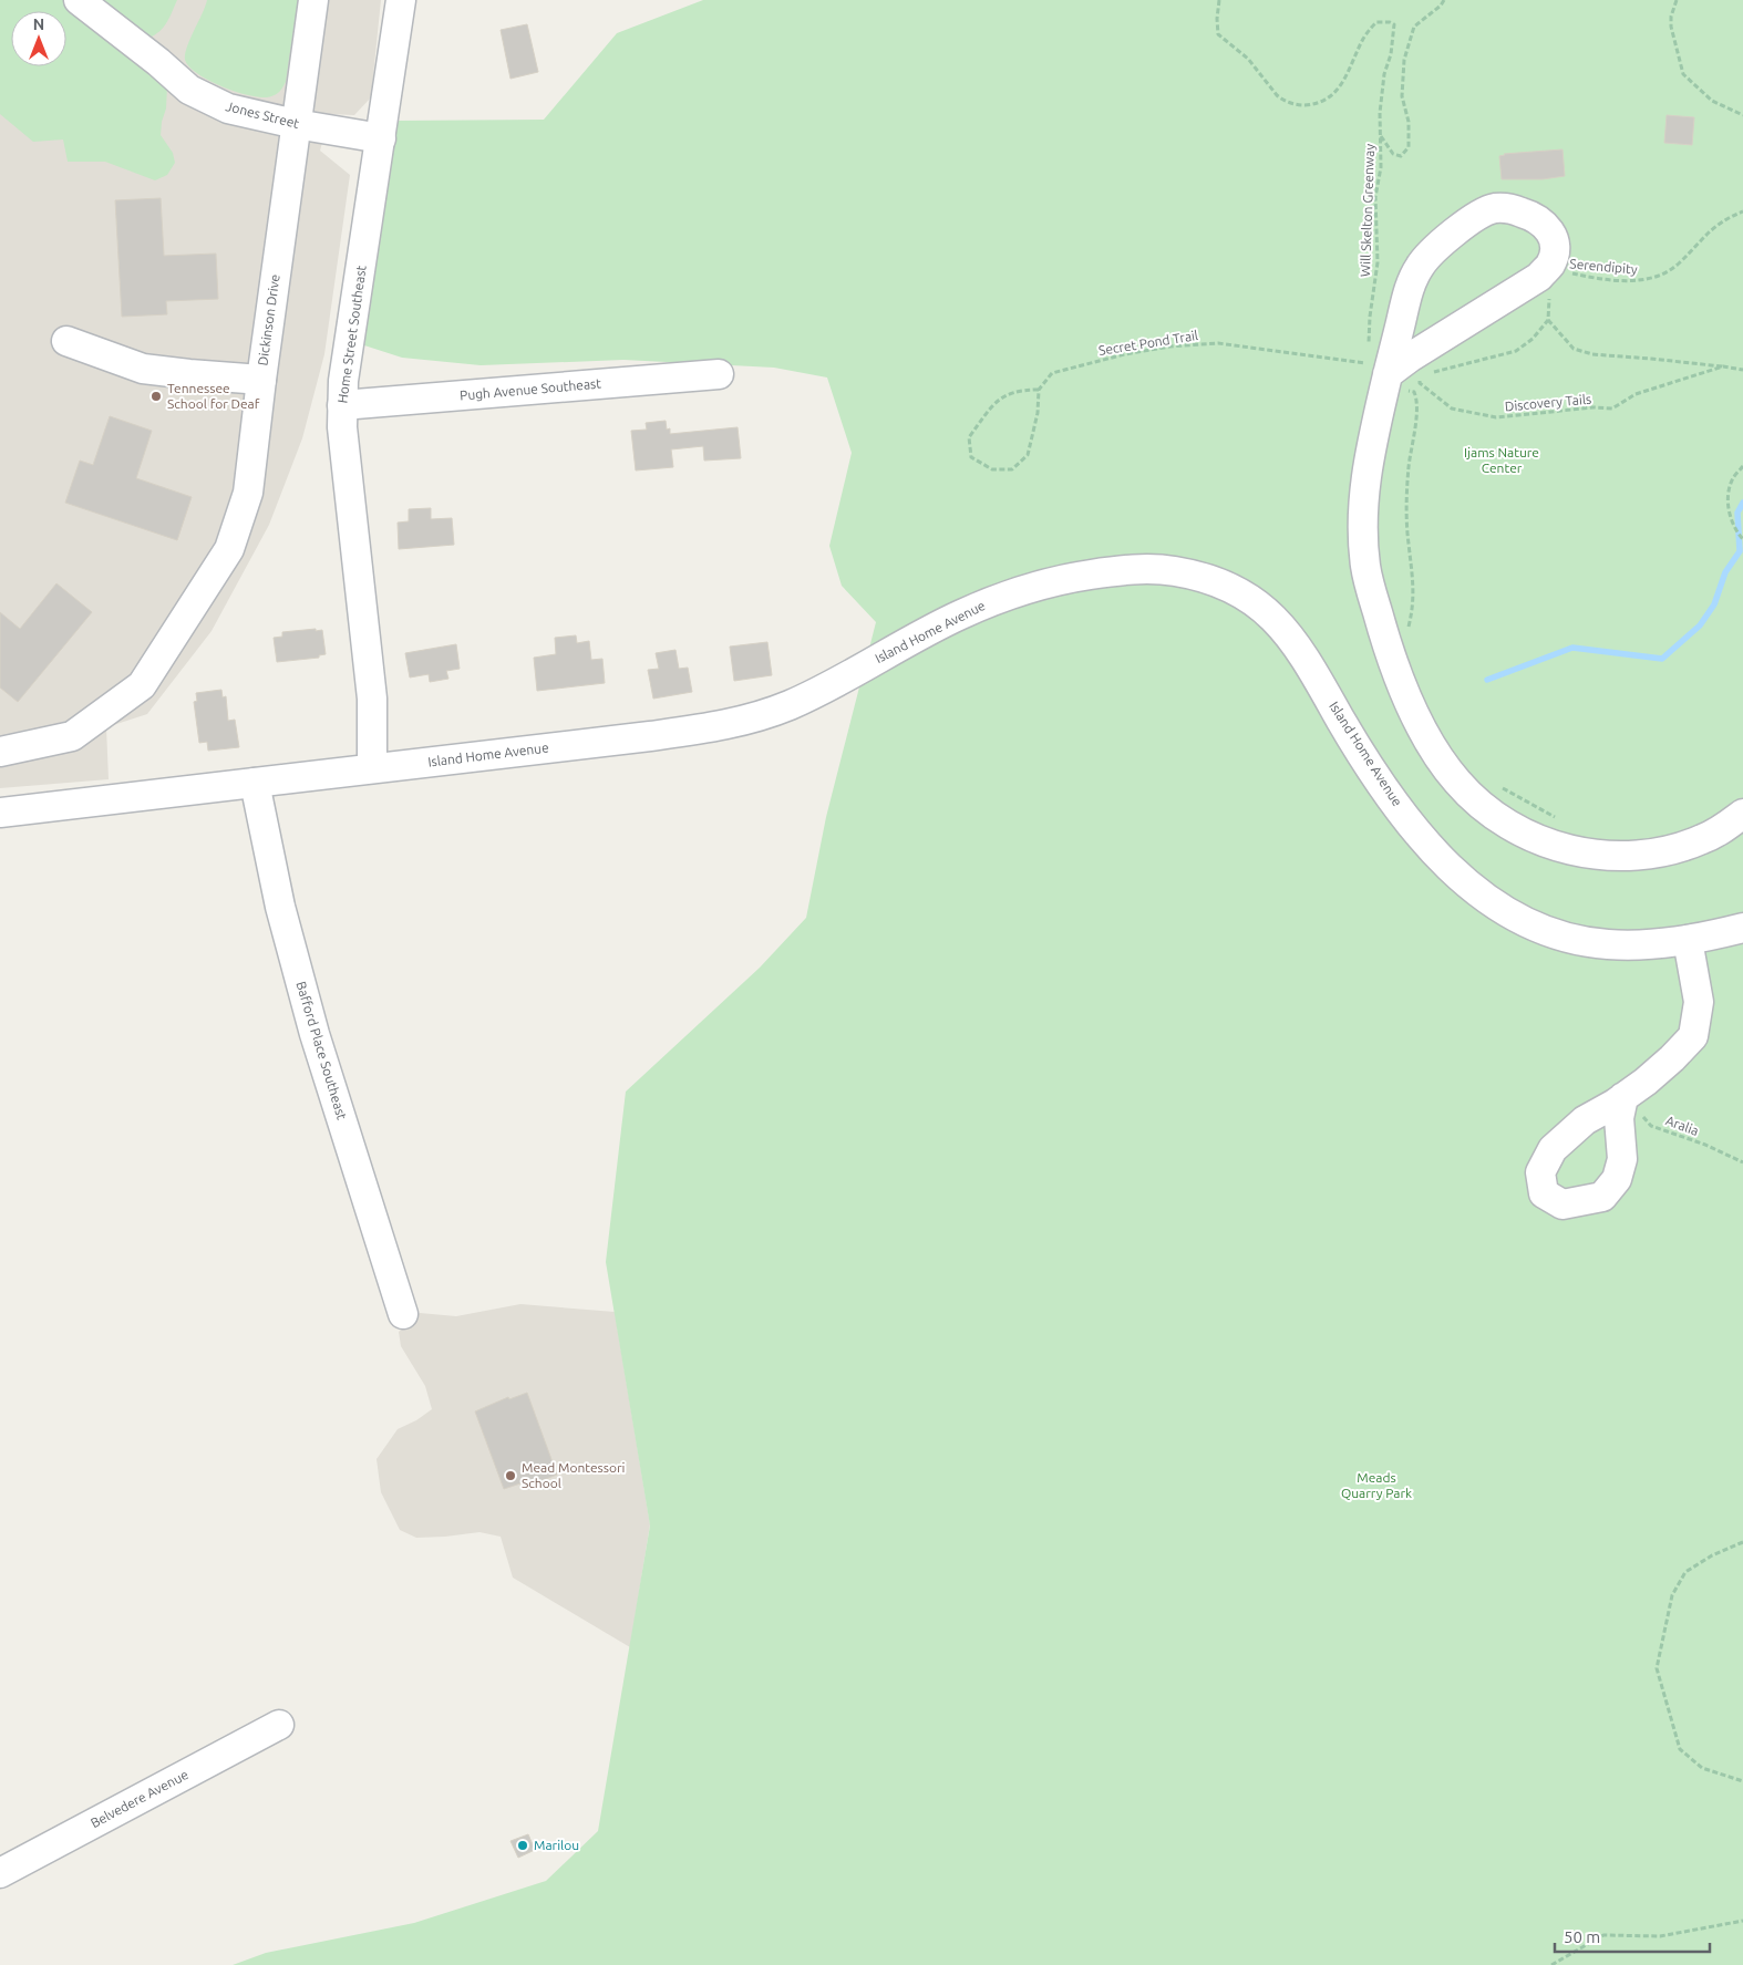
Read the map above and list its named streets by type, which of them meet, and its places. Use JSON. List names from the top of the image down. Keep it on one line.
{"streets":{"street":["Jones Street","Dickinson Drive","Home Street Southeast","Pugh Avenue Southeast","Island Home Avenue","Bafford Place Southeast","Belvedere Avenue"],"path":["Will Skelton Greenway","Serendipity","Secret Pond Trail","Discovery Tails","Aralia"]},"crossings":[["Jones Street","Dickinson Drive"],["Jones Street","Home Street Southeast"],["Home Street Southeast","Pugh Avenue Southeast"],["Home Street Southeast","Island Home Avenue"],["Island Home Avenue","Bafford Place Southeast"]],"parks":["Ijams Nature Center","Meads Quarry Park"],"places":["Tennessee School for Deaf","Mead Montessori School","Marilou"],"scale_bar":"50 m","north":"top"}
